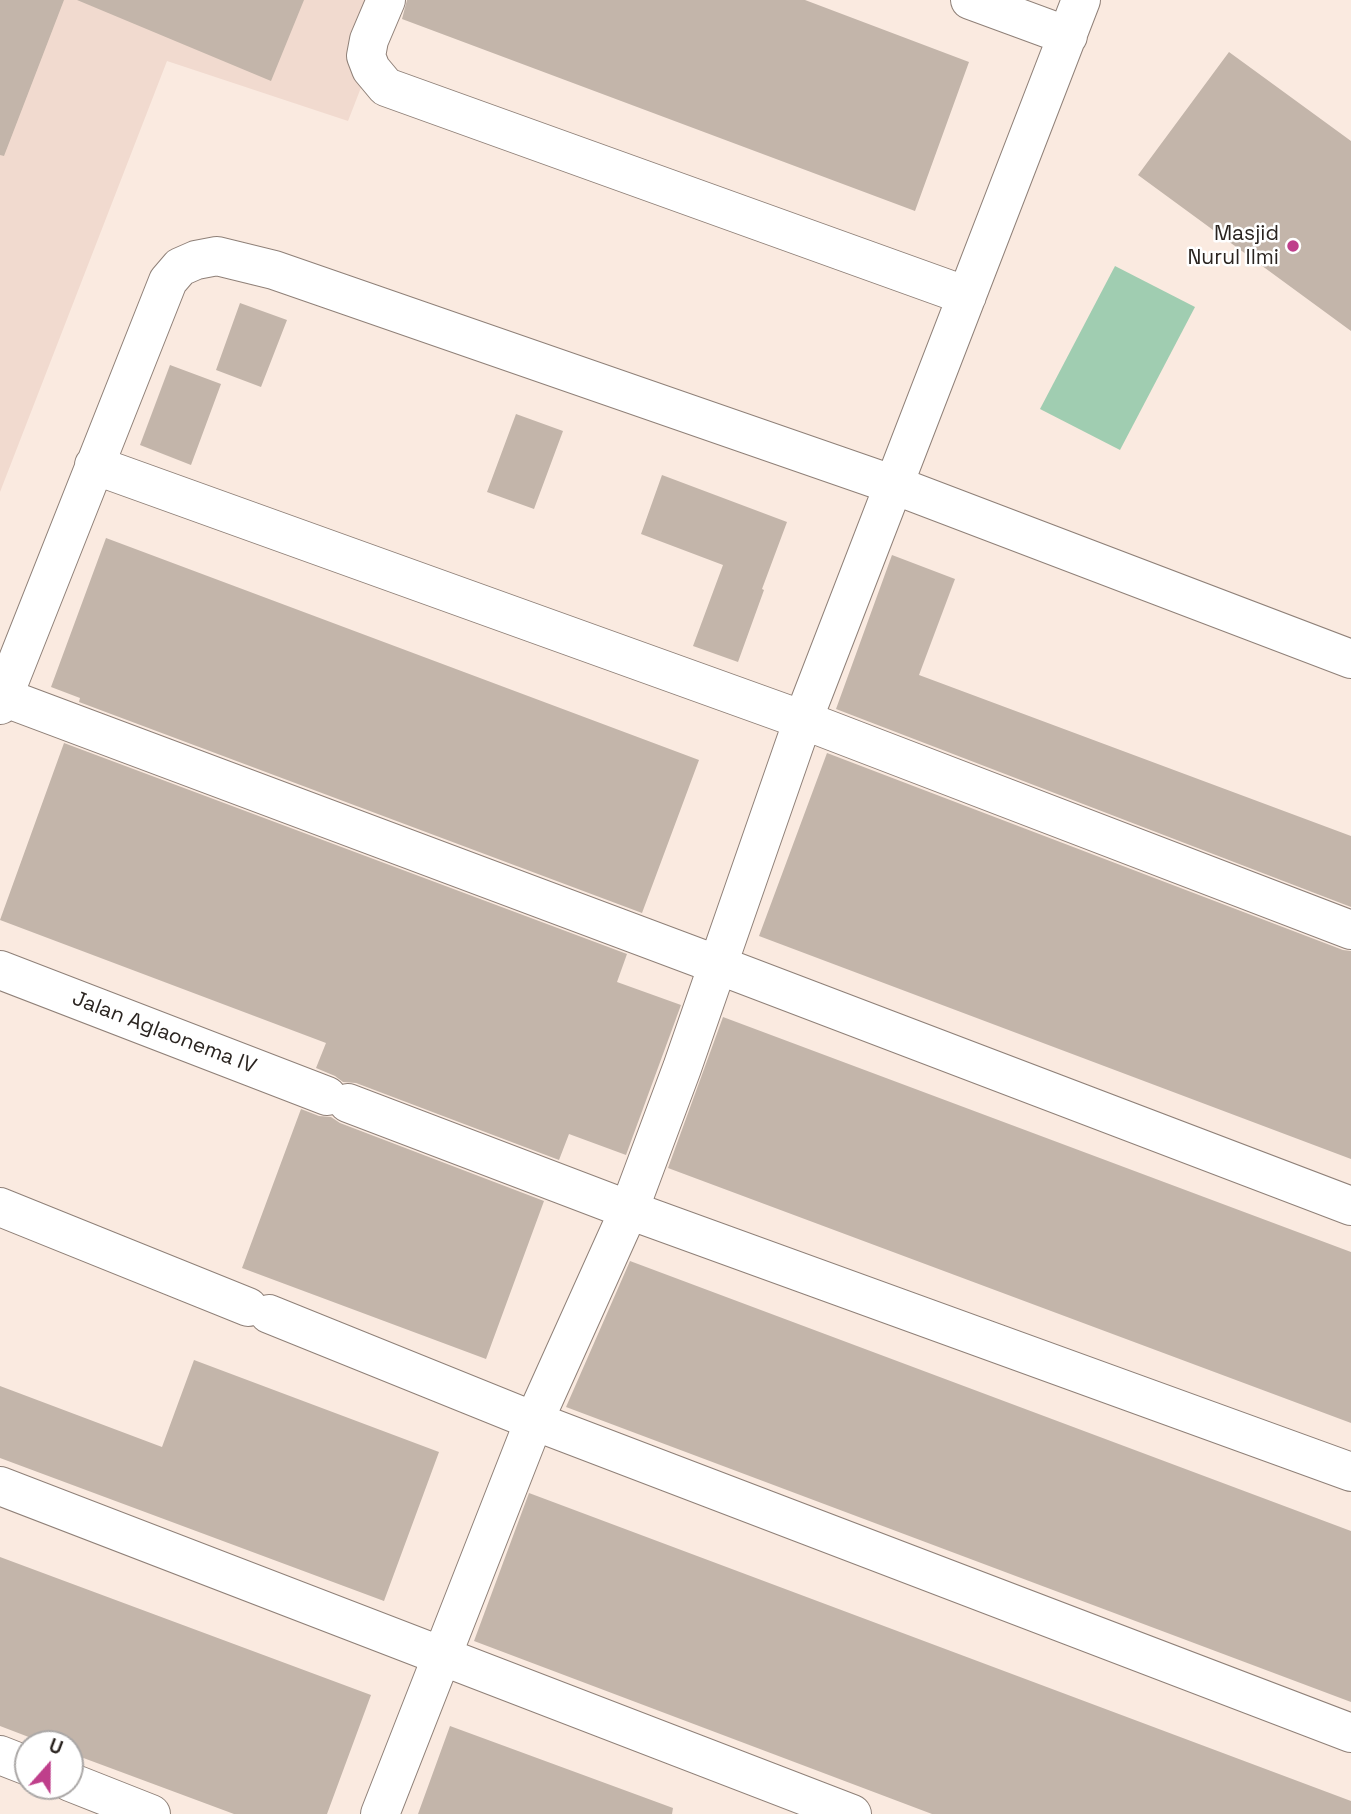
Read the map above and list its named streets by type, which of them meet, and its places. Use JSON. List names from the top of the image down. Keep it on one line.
{"streets":{"street":["Jalan Aglaonema IV"]},"places":["Masjid Nurul Ilmi"],"north":"top"}
